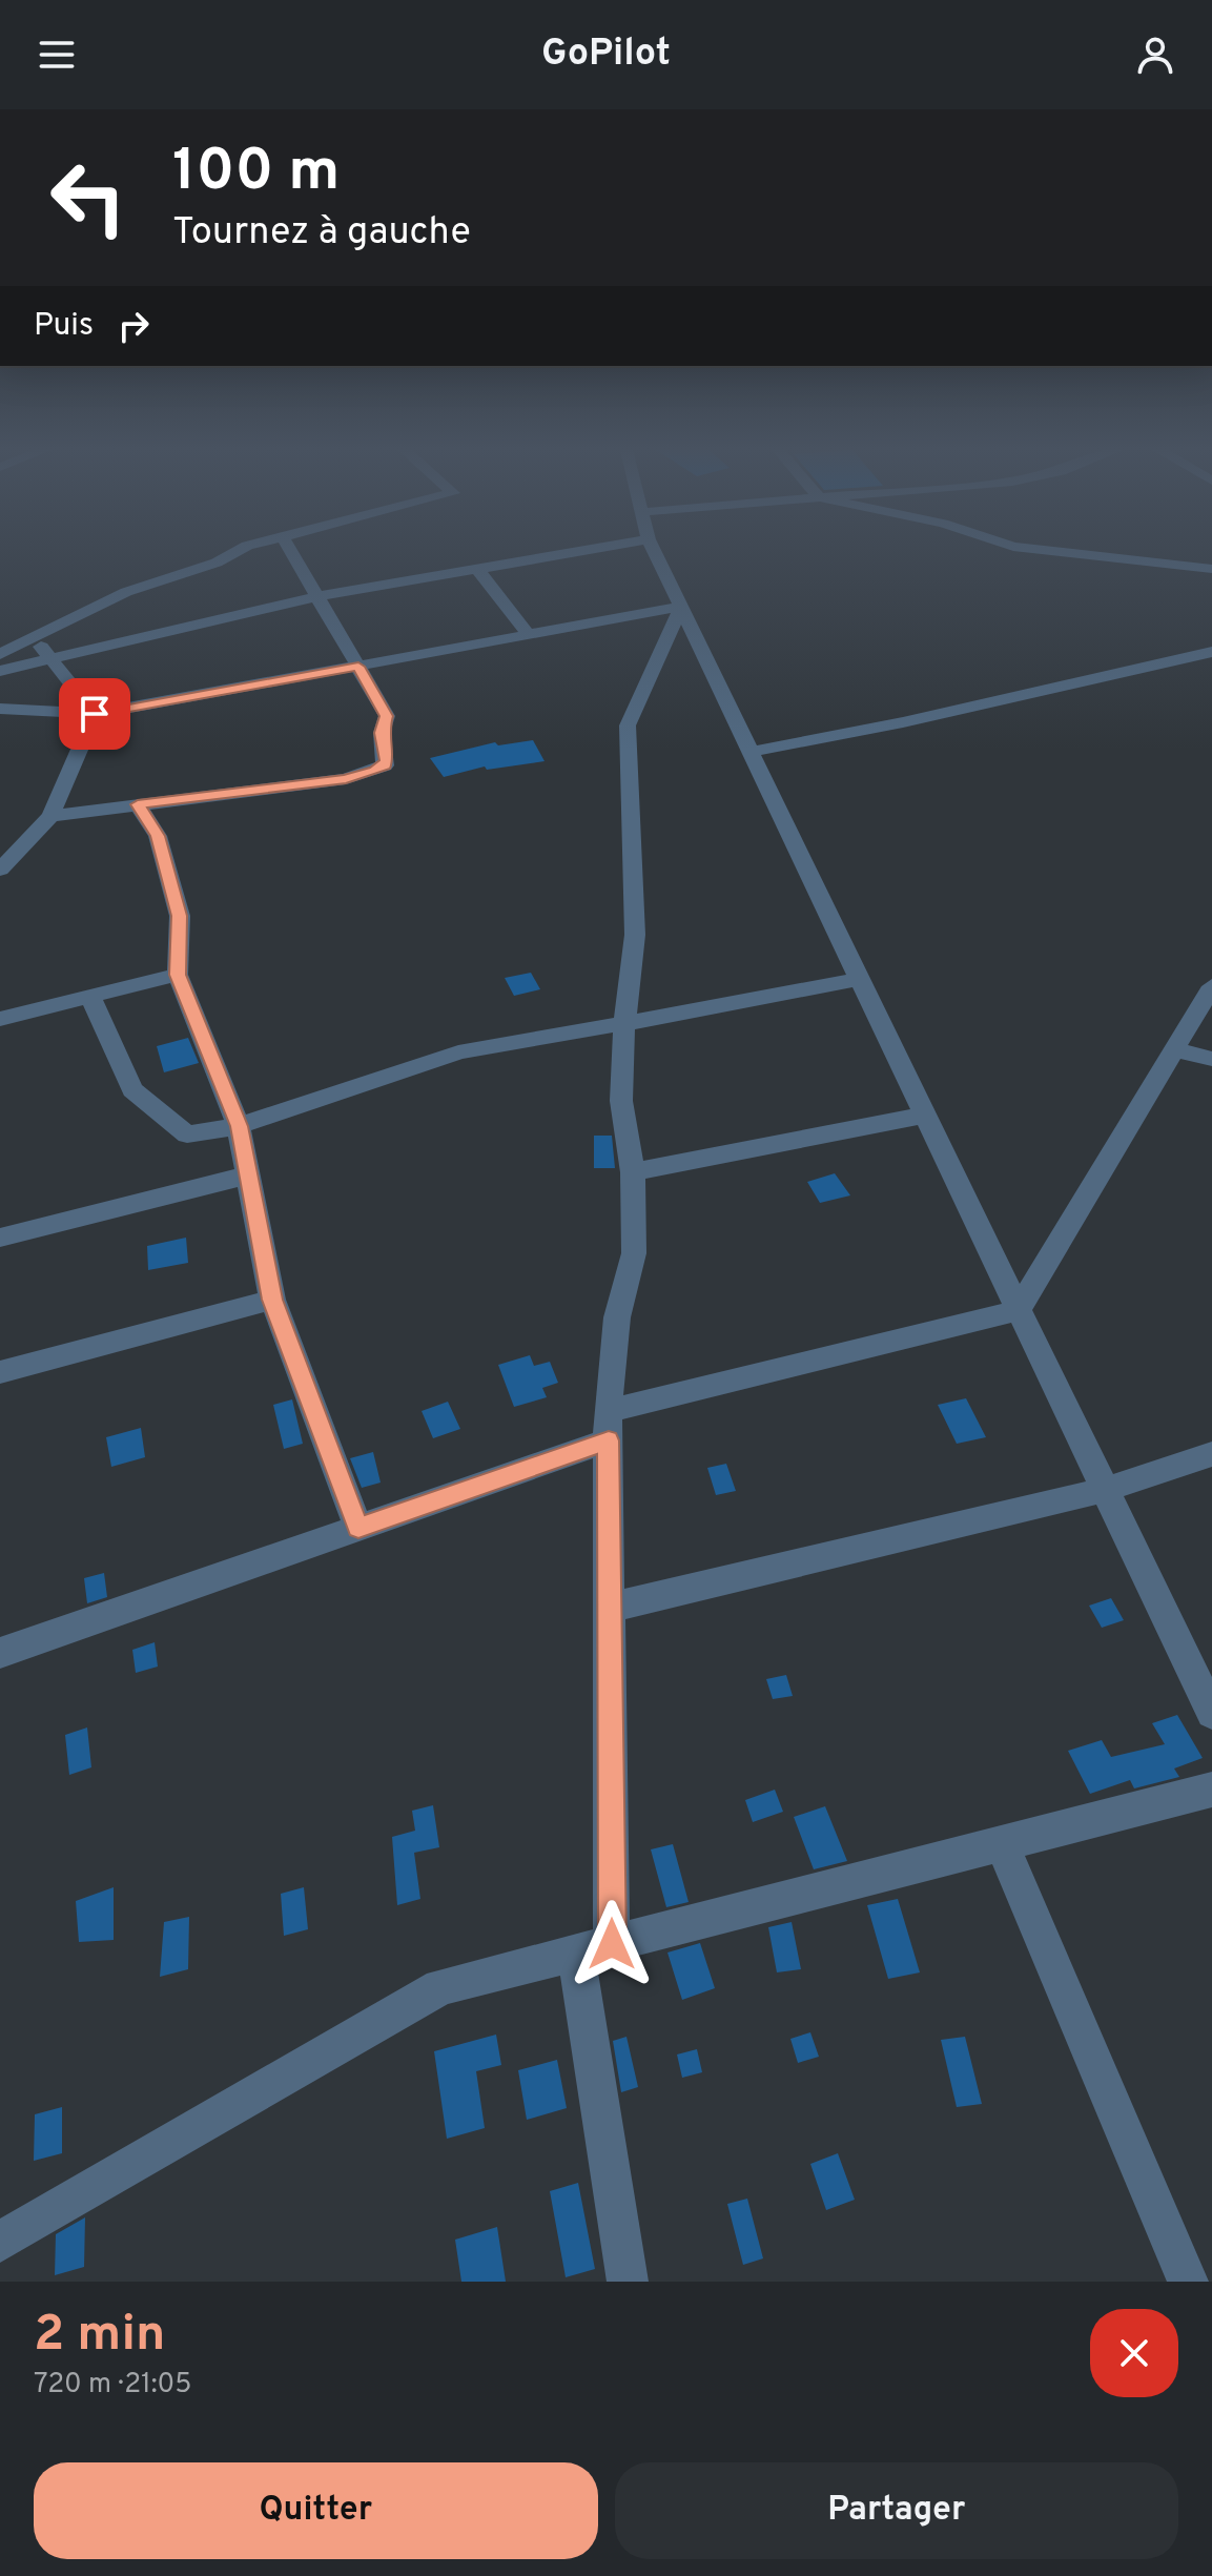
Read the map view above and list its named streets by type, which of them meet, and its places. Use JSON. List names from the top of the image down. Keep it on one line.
{"page":{"header":"GoPilot","turn":["100 m","Tournez à gauche"],"then":"Puis","heading":["2 min","720 m · 21:05"],"buttons":["Quitter","Partager"]}}
